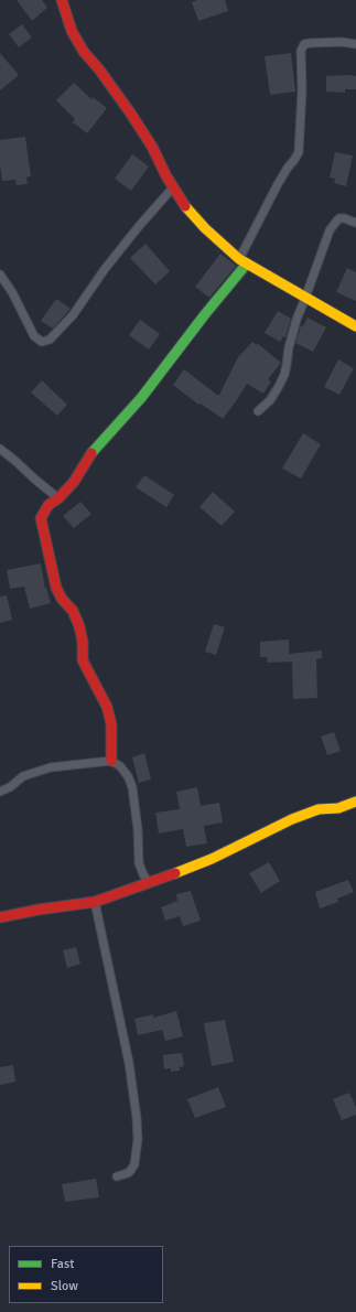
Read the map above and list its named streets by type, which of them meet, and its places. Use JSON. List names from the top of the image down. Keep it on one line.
{"legend":["Fast","Slow"]}
